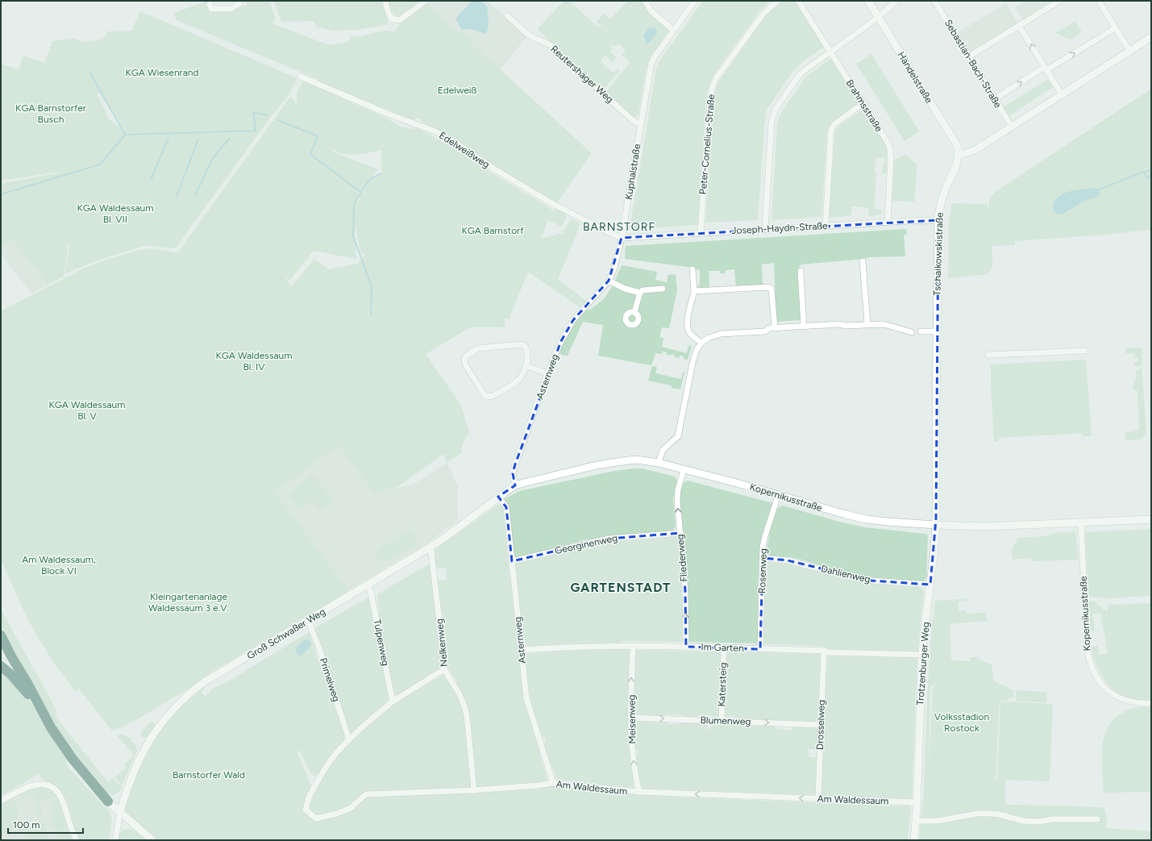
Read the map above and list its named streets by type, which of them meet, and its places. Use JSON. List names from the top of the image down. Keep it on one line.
{"streets":{"street":["Sebastian-Bach-Straße","Reutershäger Weg","Händelstraße","Brahmsstraße","Peter-Cornelius-Straße","Edelweißweg","Kuphalstraße","Joseph-Haydn-Straße","Tschaikowskistraße","Asternweg","Kopernikusstraße","Georginenweg","Fliederweg","Rosenweg","Dahlienweg","Groß Schwaßer Weg","Tulpenweg","Nelkenweg","Im Garten","Trotzenburger Weg","Primelweg","Katersteig","Meisenweg","Blumenweg","Drosselweg","Am Waldessaum"]},"crossings":[["Reutershäger Weg","Kuphalstraße"],["Händelstraße","Tschaikowskistraße"],["Brahmsstraße","Joseph-Haydn-Straße"],["Peter-Cornelius-Straße","Joseph-Haydn-Straße"],["Edelweißweg","Kuphalstraße"],["Edelweißweg","Joseph-Haydn-Straße"],["Kuphalstraße","Joseph-Haydn-Straße"],["Kuphalstraße","Asternweg"],["Joseph-Haydn-Straße","Tschaikowskistraße"],["Tschaikowskistraße","Kopernikusstraße"],["Tschaikowskistraße","Trotzenburger Weg"],["Asternweg","Kopernikusstraße"],["Asternweg","Georginenweg"],["Asternweg","Groß Schwaßer Weg"],["Asternweg","Im Garten"],["Asternweg","Am Waldessaum"],["Kopernikusstraße","Fliederweg"],["Kopernikusstraße","Rosenweg"],["Kopernikusstraße","Groß Schwaßer Weg"],["Kopernikusstraße","Trotzenburger Weg"],["Georginenweg","Fliederweg"],["Fliederweg","Im Garten"],["Rosenweg","Dahlienweg"],["Rosenweg","Im Garten"],["Dahlienweg","Trotzenburger Weg"],["Groß Schwaßer Weg","Tulpenweg"],["Groß Schwaßer Weg","Nelkenweg"],["Groß Schwaßer Weg","Primelweg"],["Nelkenweg","Am Waldessaum"],["Im Garten","Trotzenburger Weg"],["Im Garten","Katersteig"],["Im Garten","Meisenweg"],["Im Garten","Drosselweg"],["Trotzenburger Weg","Am Waldessaum"],["Primelweg","Am Waldessaum"],["Katersteig","Blumenweg"],["Meisenweg","Blumenweg"],["Meisenweg","Am Waldessaum"],["Blumenweg","Drosselweg"],["Drosselweg","Am Waldessaum"]],"one_way":["Fliederweg","Meisenweg","Blumenweg"],"districts":["BARNSTORF","GARTENSTADT"],"parks":["KGA Wiesenrand","Edelweiß","KGA Barnstorfer Busch","KGA Waldessaum Bl. VII","KGA Barnstorf","KGA Waldessaum Bl. IV","KGA Waldessaum Bl. V","Am Waldessaum, Block VI","Kleingartenanlage Waldessaum 3 e.V.","Volksstadion Rostock","Barnstorfer Wald"],"scale_bar":"100 m"}
